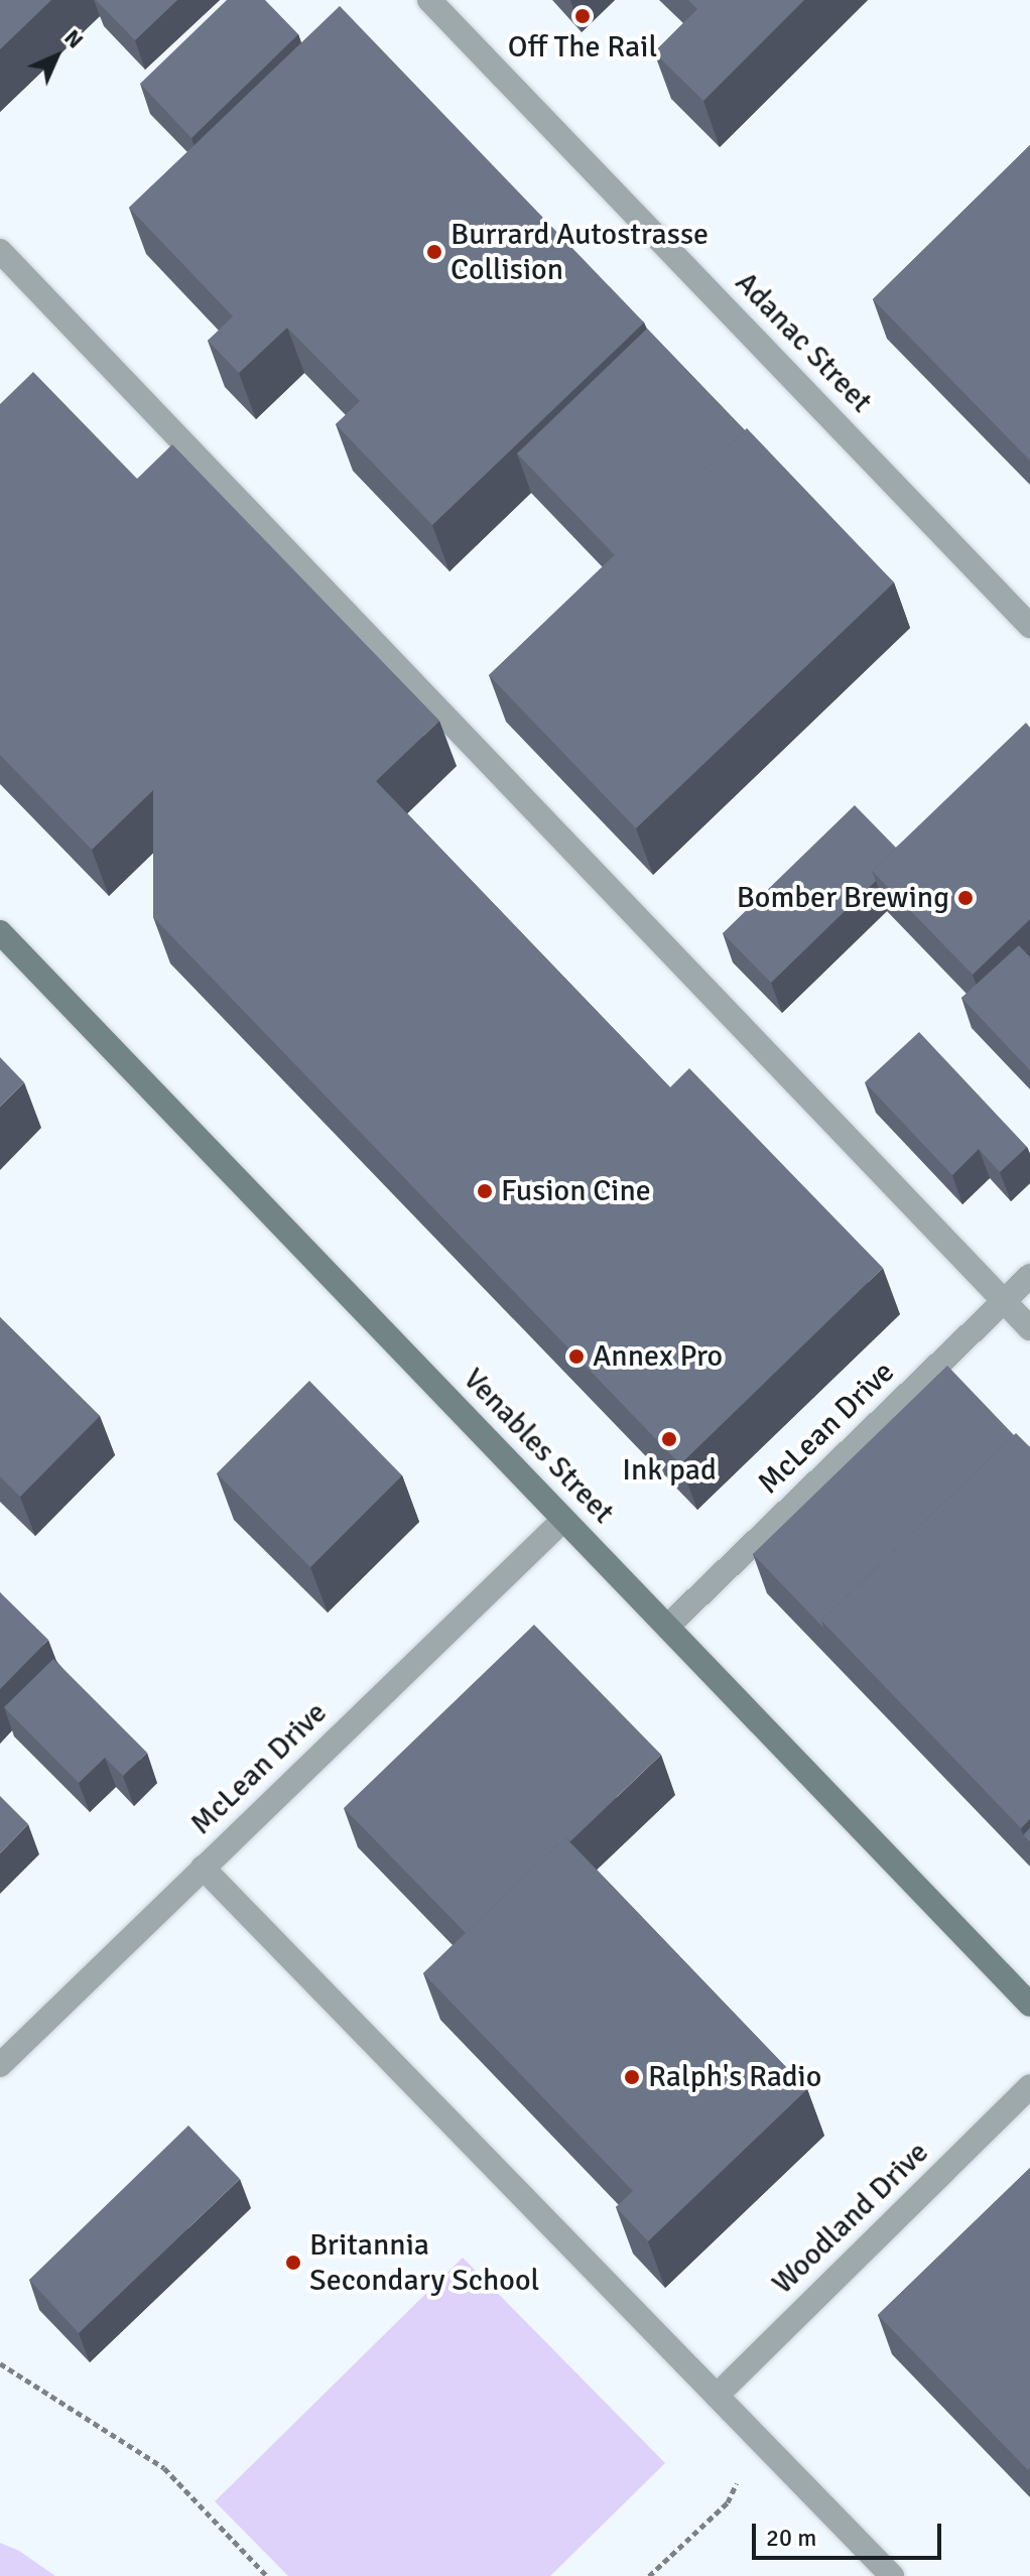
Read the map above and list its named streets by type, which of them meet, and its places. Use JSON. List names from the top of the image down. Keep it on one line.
{"streets":{"street":["Adanac Street","McLean Drive","Venables Street","Woodland Drive"]},"crossings":[["McLean Drive","Venables Street"]],"places":["Off The Rail","Burrard Autostrasse Collision","Bomber Brewing","Fusion Cine","Annex Pro","Ink pad","Ralph's Radio","Britannia Secondary School"],"scale_bar":"20 m","north":"top right"}
